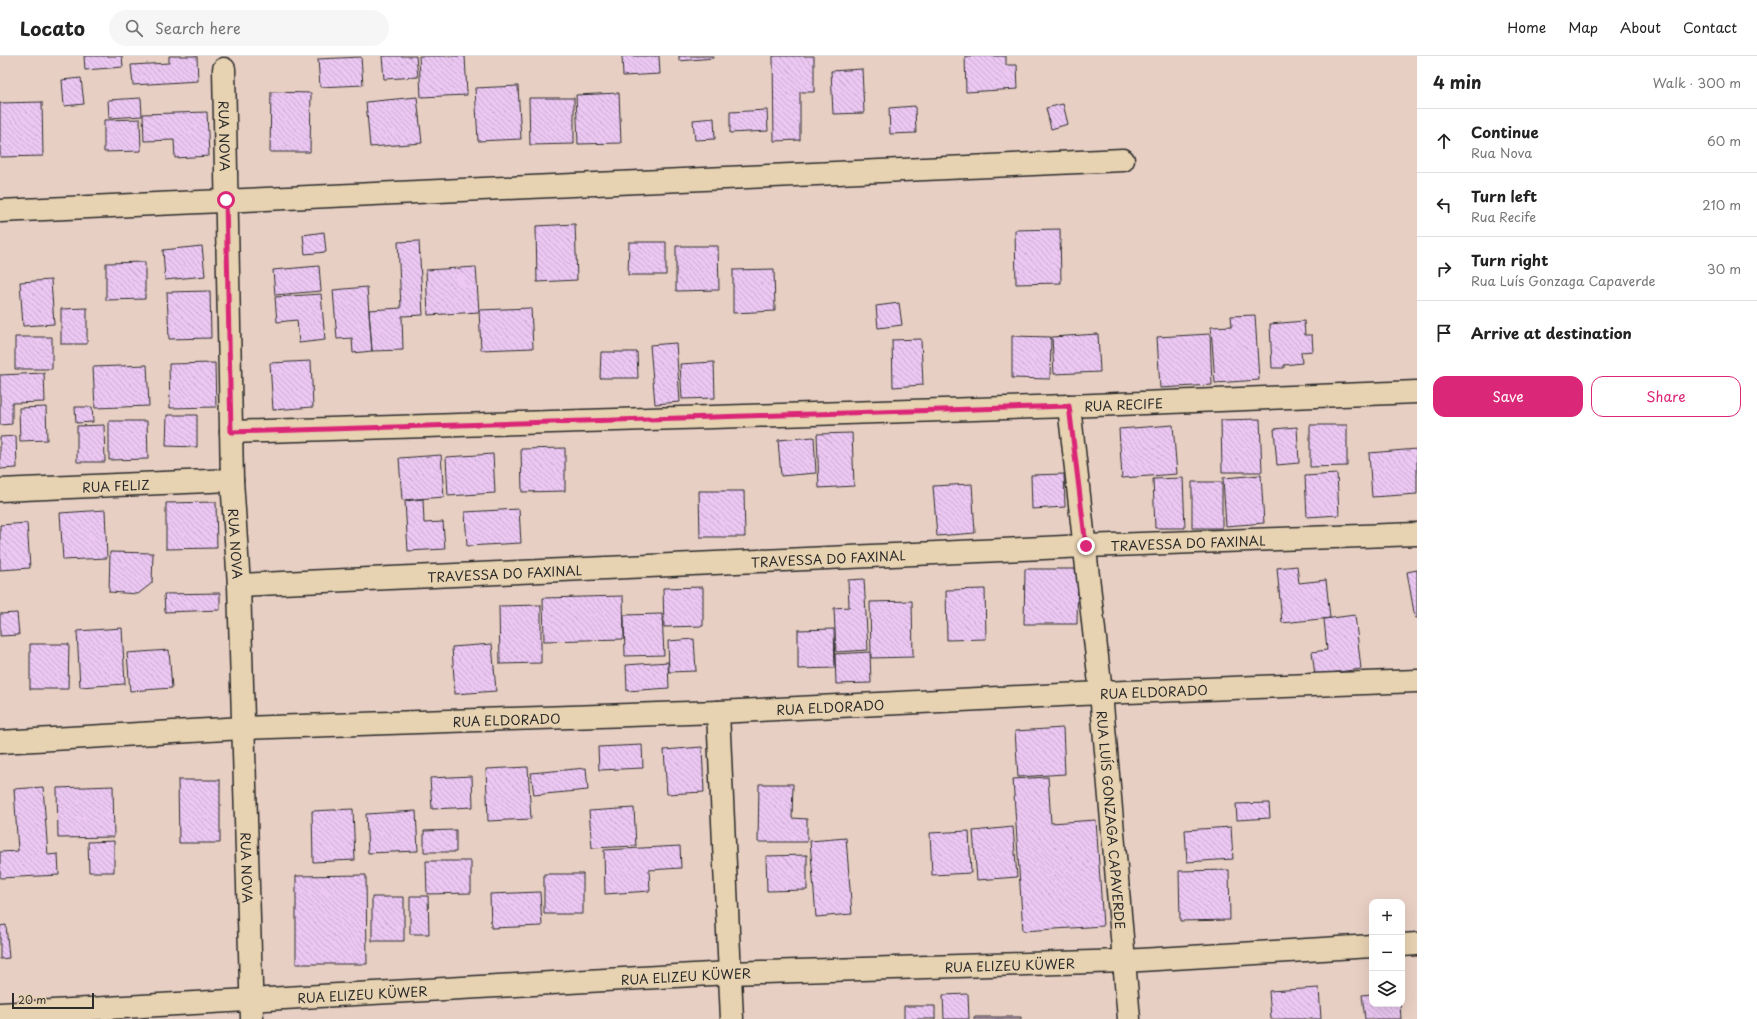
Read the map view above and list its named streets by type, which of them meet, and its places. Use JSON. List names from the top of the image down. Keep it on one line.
{"streets":{"street":["RUA NOVA","RUA RECIFE","RUA FELIZ","TRAVESSA DO FAXINAL","RUA ELDORADO","RUA LUÍS GONZAGA CAPAVERDE","RUA ELIZEU KÜWER"]},"crossings":[["RUA NOVA","RUA RECIFE"],["RUA NOVA","RUA FELIZ"],["RUA NOVA","TRAVESSA DO FAXINAL"],["RUA NOVA","RUA ELDORADO"],["RUA NOVA","RUA ELIZEU KÜWER"],["RUA RECIFE","RUA LUÍS GONZAGA CAPAVERDE"],["TRAVESSA DO FAXINAL","RUA LUÍS GONZAGA CAPAVERDE"],["RUA ELDORADO","RUA LUÍS GONZAGA CAPAVERDE"],["RUA LUÍS GONZAGA CAPAVERDE","RUA ELIZEU KÜWER"]],"scale_bar":"20 m","page":{"header":"Locato","search":"Search here","nav":["Home","Map","About","Contact"],"heading":["4 min","Walk · 300 m"],"list":[["Continue","Rua Nova","60 m"],["Turn left","Rua Recife","210 m"],["Turn right","Rua Luís Gonzaga Capaverde","30 m"],"Arrive at destination"],"buttons":["Save","Share"],"map_buttons":["+","−"],"scale":"20 m"}}
